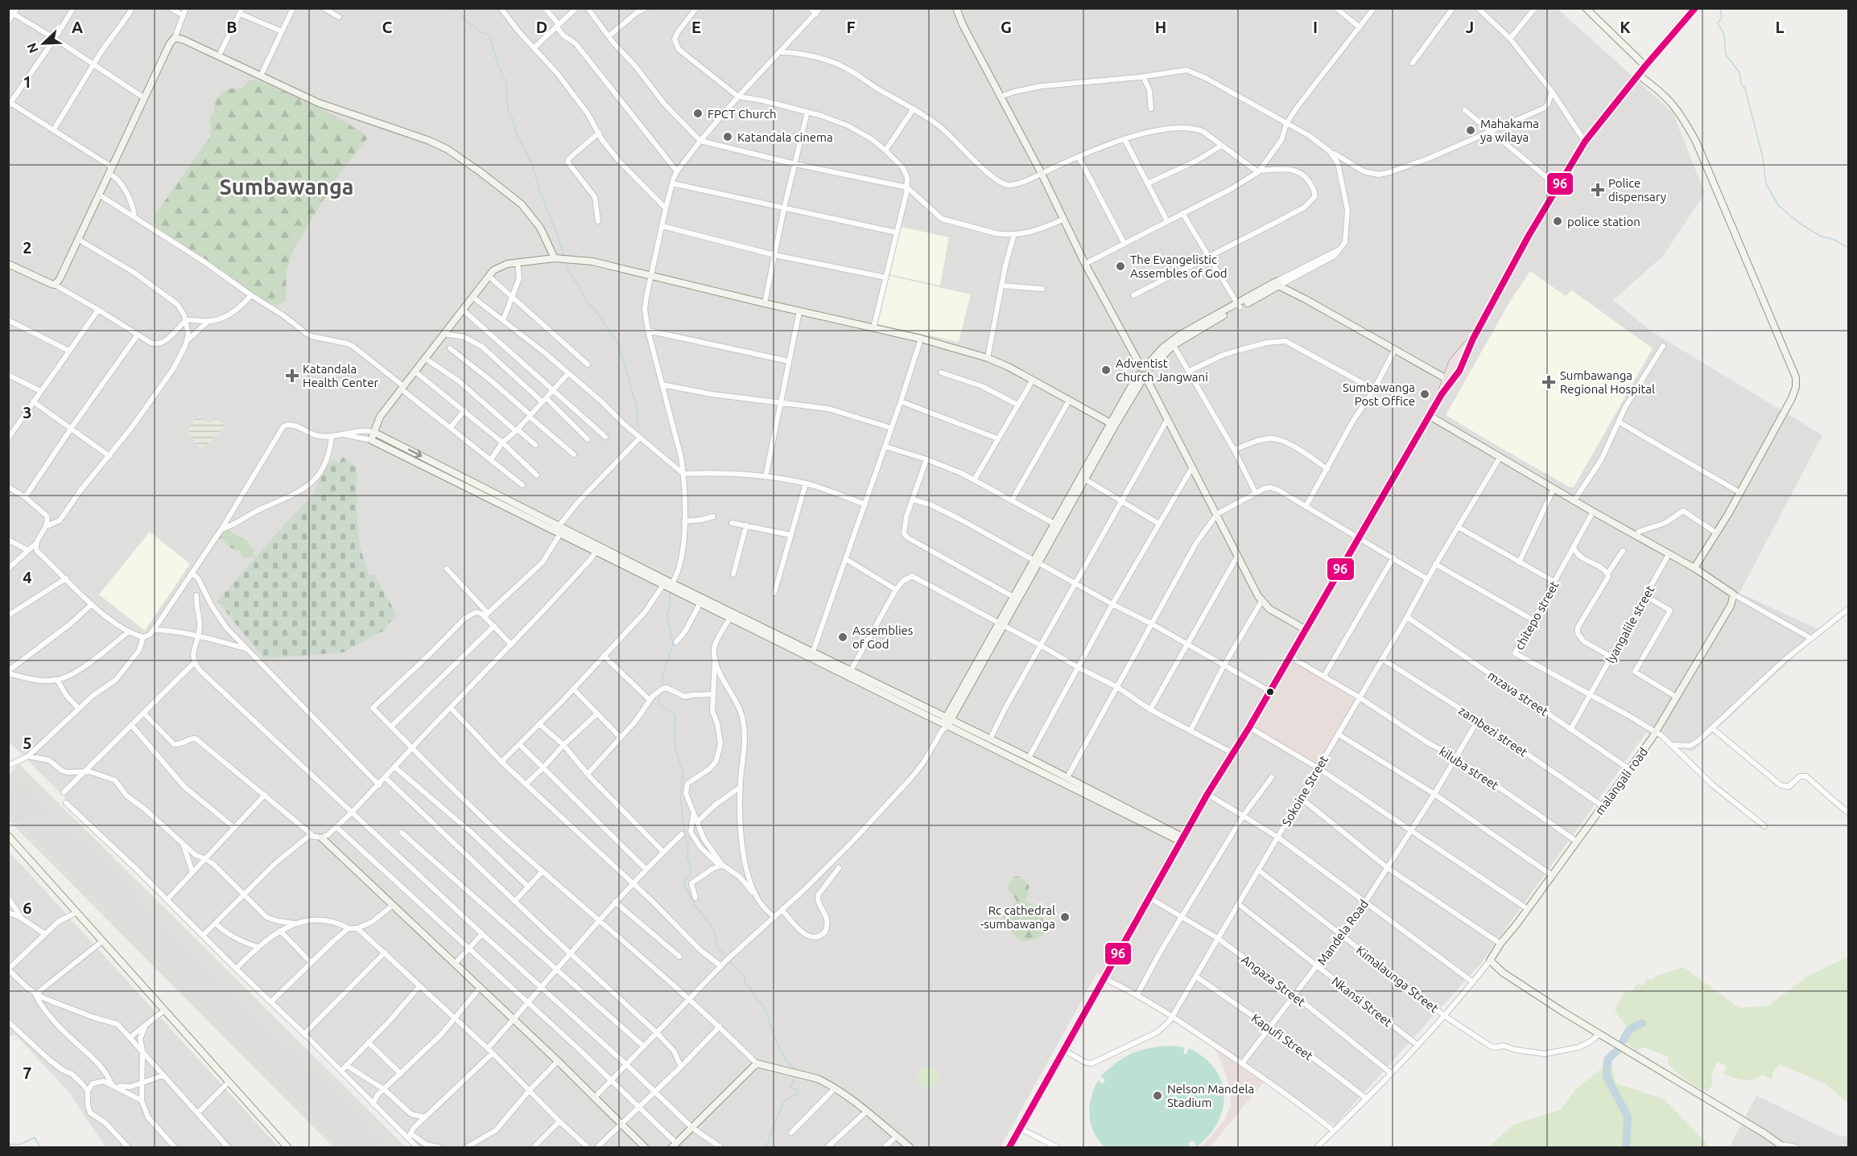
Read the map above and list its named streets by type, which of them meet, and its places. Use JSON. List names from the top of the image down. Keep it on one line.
{"streets":{"street":["chitepo street","lyangalile street","mzava street","zambezi street","kiluba street","malangali road","Sokoine Street","Mandela Road","Kimalaunga Street","Angaza Street","Nkansi Street","Kapufi Street"]},"crossings":[["chitepo street","lyangalile street"],["chitepo street","malangali road"],["lyangalile street","mzava street"],["mzava street","malangali road"],["mzava street","Sokoine Street"],["zambezi street","malangali road"],["zambezi street","Sokoine Street"],["kiluba street","malangali road"],["kiluba street","Sokoine Street"],["Sokoine Street","Kimalaunga Street"],["Sokoine Street","Angaza Street"],["Sokoine Street","Nkansi Street"],["Sokoine Street","Kapufi Street"],["Mandela Road","Kimalaunga Street"],["Mandela Road","Angaza Street"],["Mandela Road","Nkansi Street"],["Mandela Road","Kapufi Street"]],"districts":["Sumbawanga"],"places":{"other":["FPCT Church","Mahakama ya wilaya","Katandala cinema","police station","The Evangelistic Assembles of God","Adventist Church Jangwani","Sumbawanga Post Office","Assemblies of God","Rc cathedral -sumbawanga","Nelson Mandela Stadium"],"health":["Police dispensary","Katandala Health Center","Sumbawanga Regional Hospital"]},"lines":["transit line 96"],"north":"bottom left","grid":{"columns":["A","B","C","D","E","F","G","H","I","J","K","L"],"rows":["1","2","3","4","5","6","7"]}}
